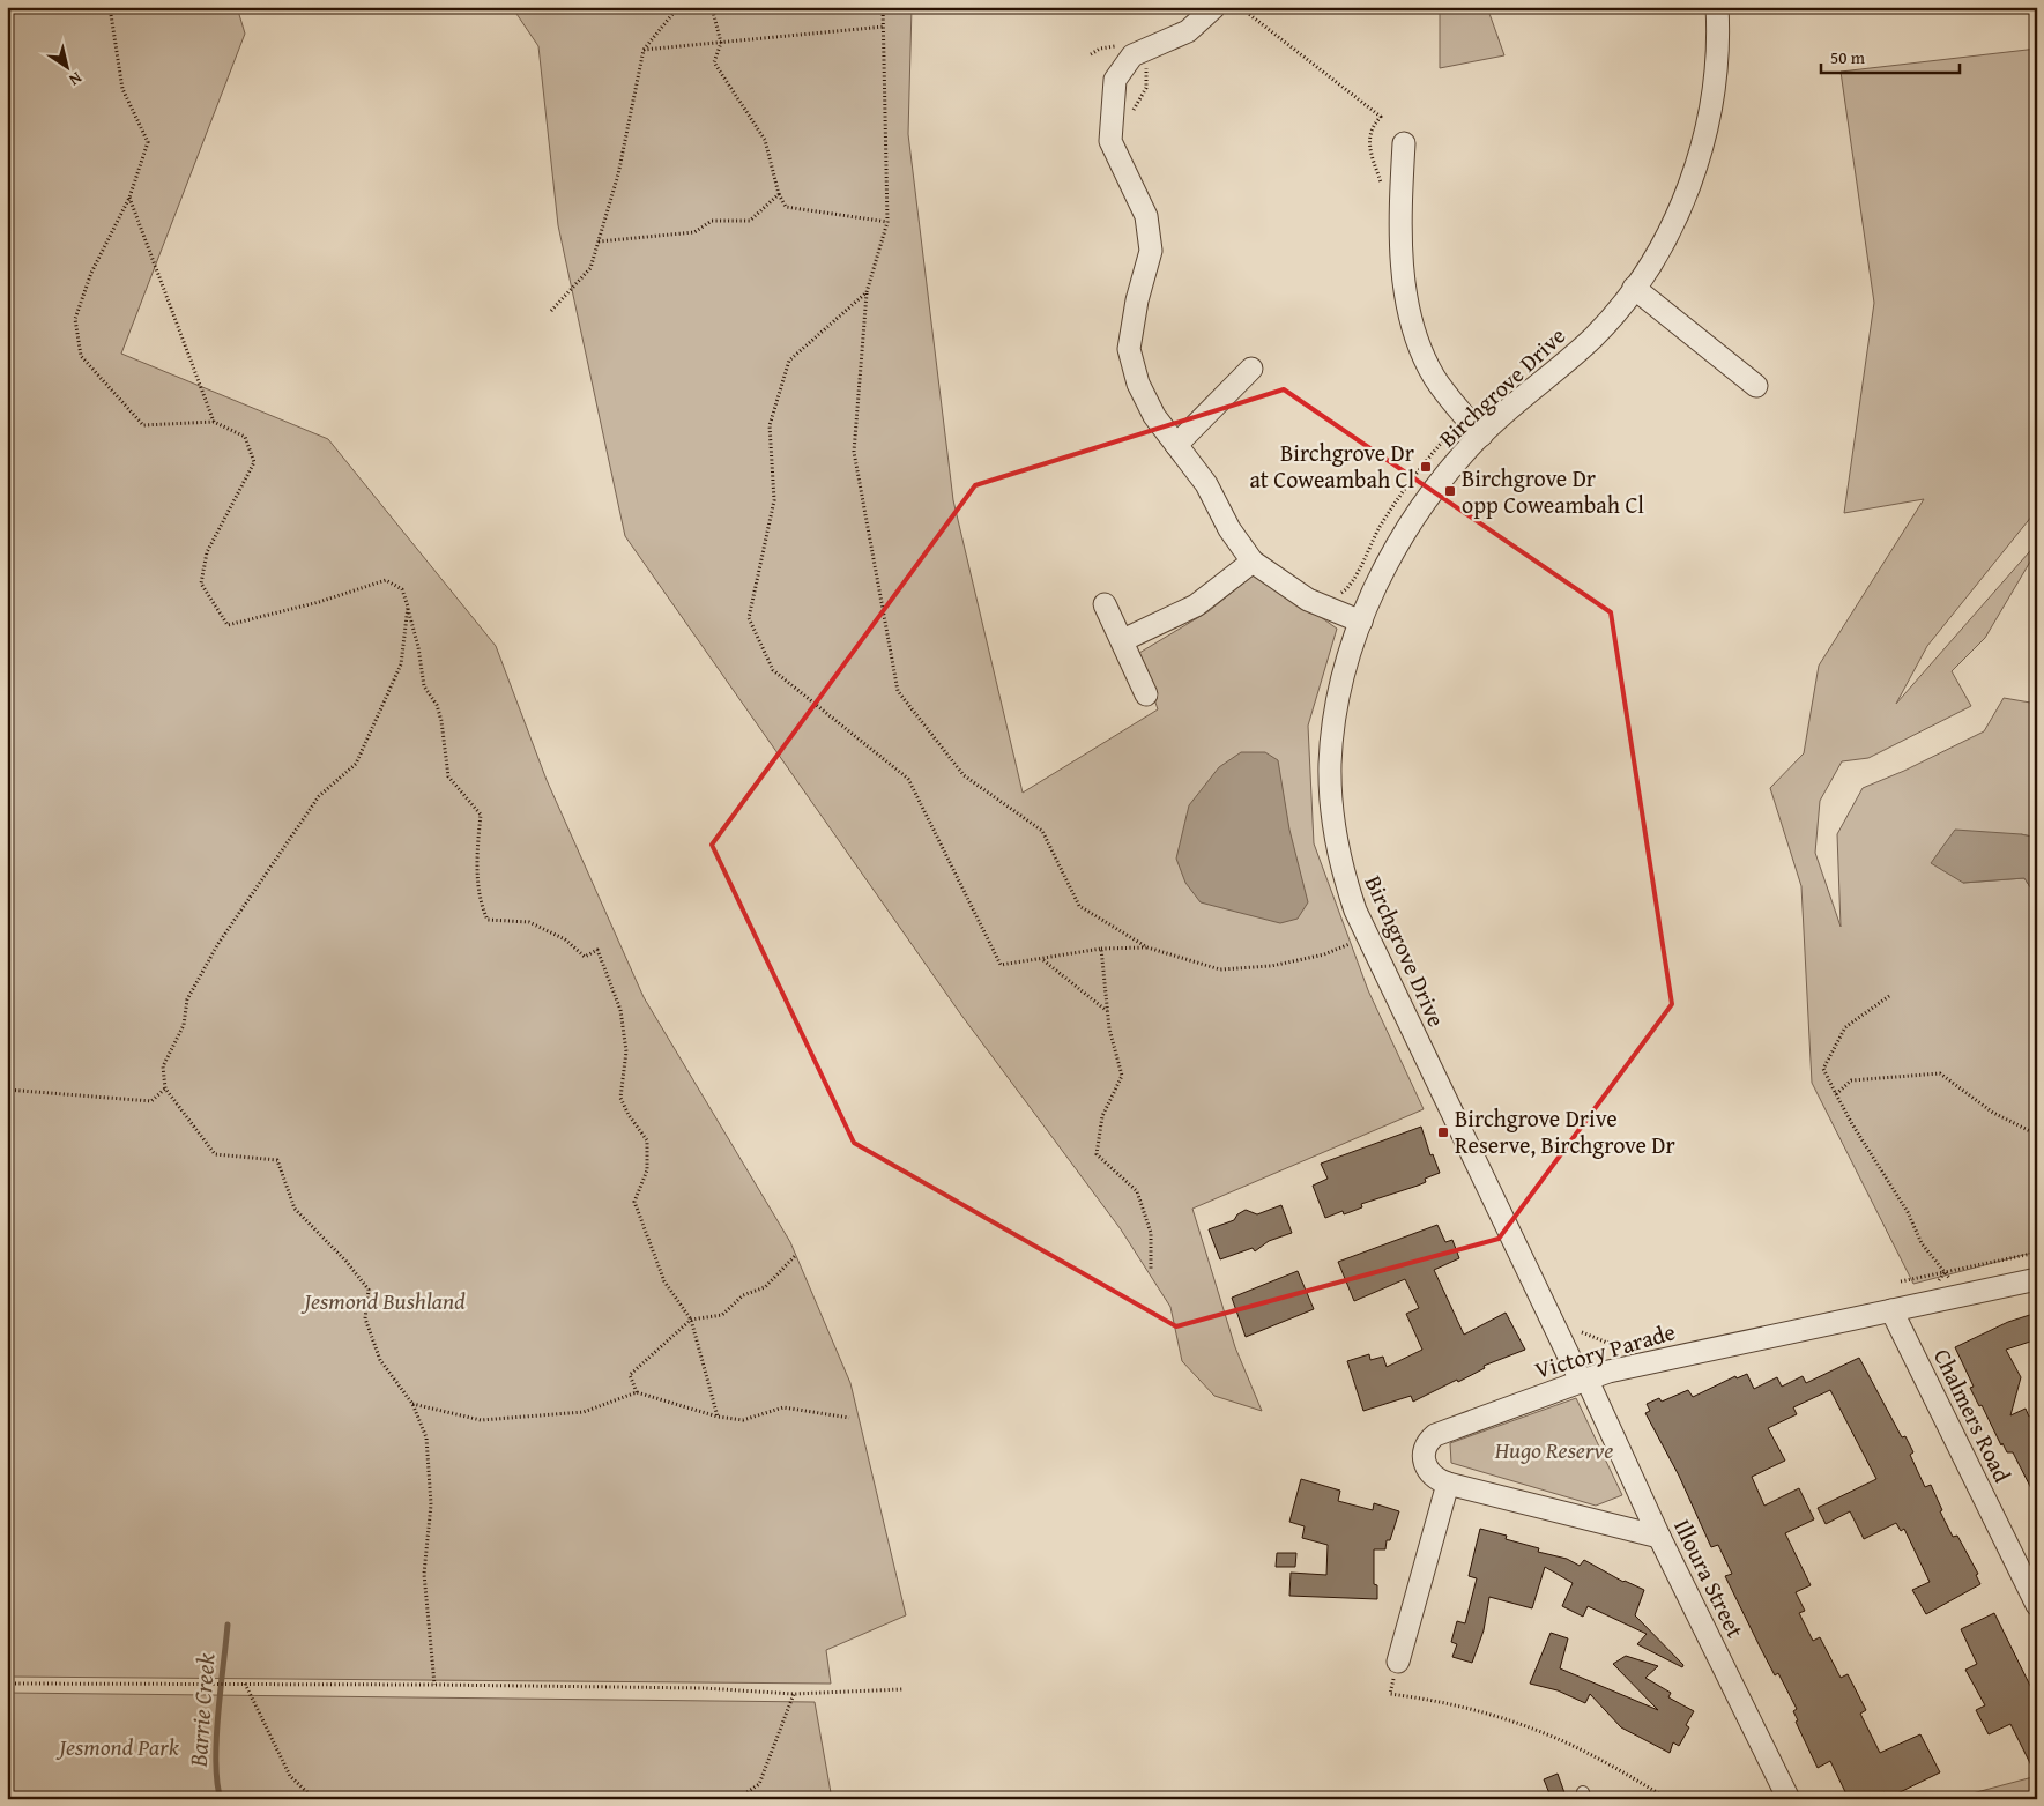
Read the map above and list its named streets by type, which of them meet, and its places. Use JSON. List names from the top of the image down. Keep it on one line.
{"streets":{"street":["Birchgrove Drive","Victory Parade","Chalmers Road","Illoura Street"]},"crossings":[["Birchgrove Drive","Victory Parade"],["Birchgrove Drive","Illoura Street"],["Victory Parade","Chalmers Road"],["Victory Parade","Illoura Street"]],"water":["Barrie Creek"],"parks":["Jesmond Bushland","Hugo Reserve","Jesmond Park"],"places":{"transit":["Birchgrove Dr at Coweambah Cl","Birchgrove Dr opp Coweambah Cl","Birchgrove Drive Reserve, Birchgrove Dr"]},"scale_bar":"50 m","north":"bottom right"}
